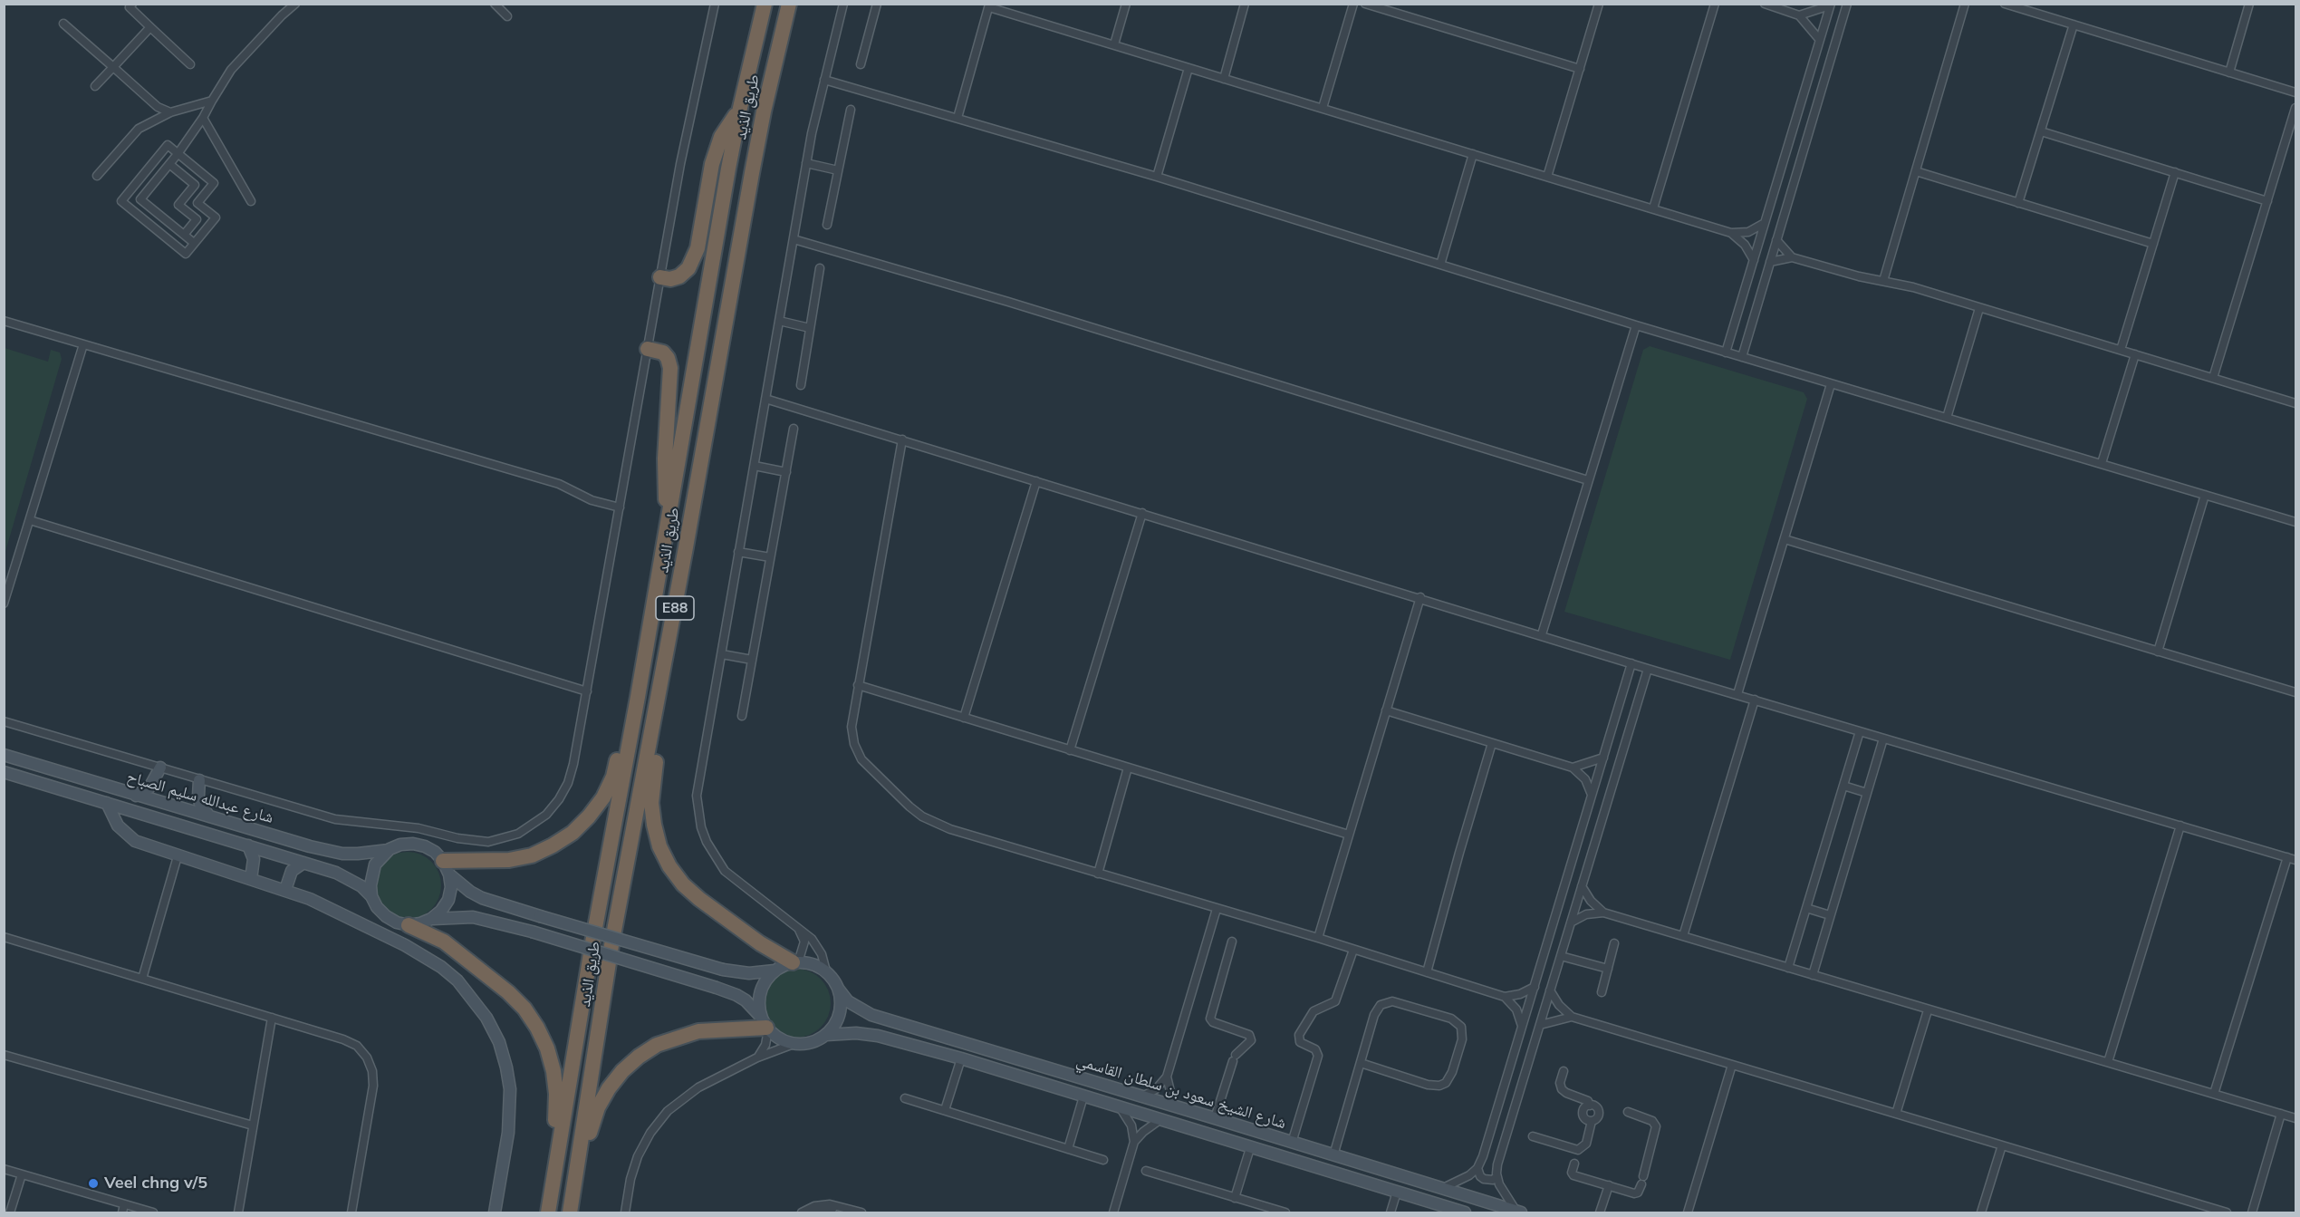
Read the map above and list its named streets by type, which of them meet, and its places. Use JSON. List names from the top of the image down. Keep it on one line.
{"streets":{"highway":["طريق الذيد","E88"],"main road":["شارع عبدالله سليم الصباح","شارع الشيخ سعود بن سلطان القاسمي"]},"places":["Veel chng v/5"]}
